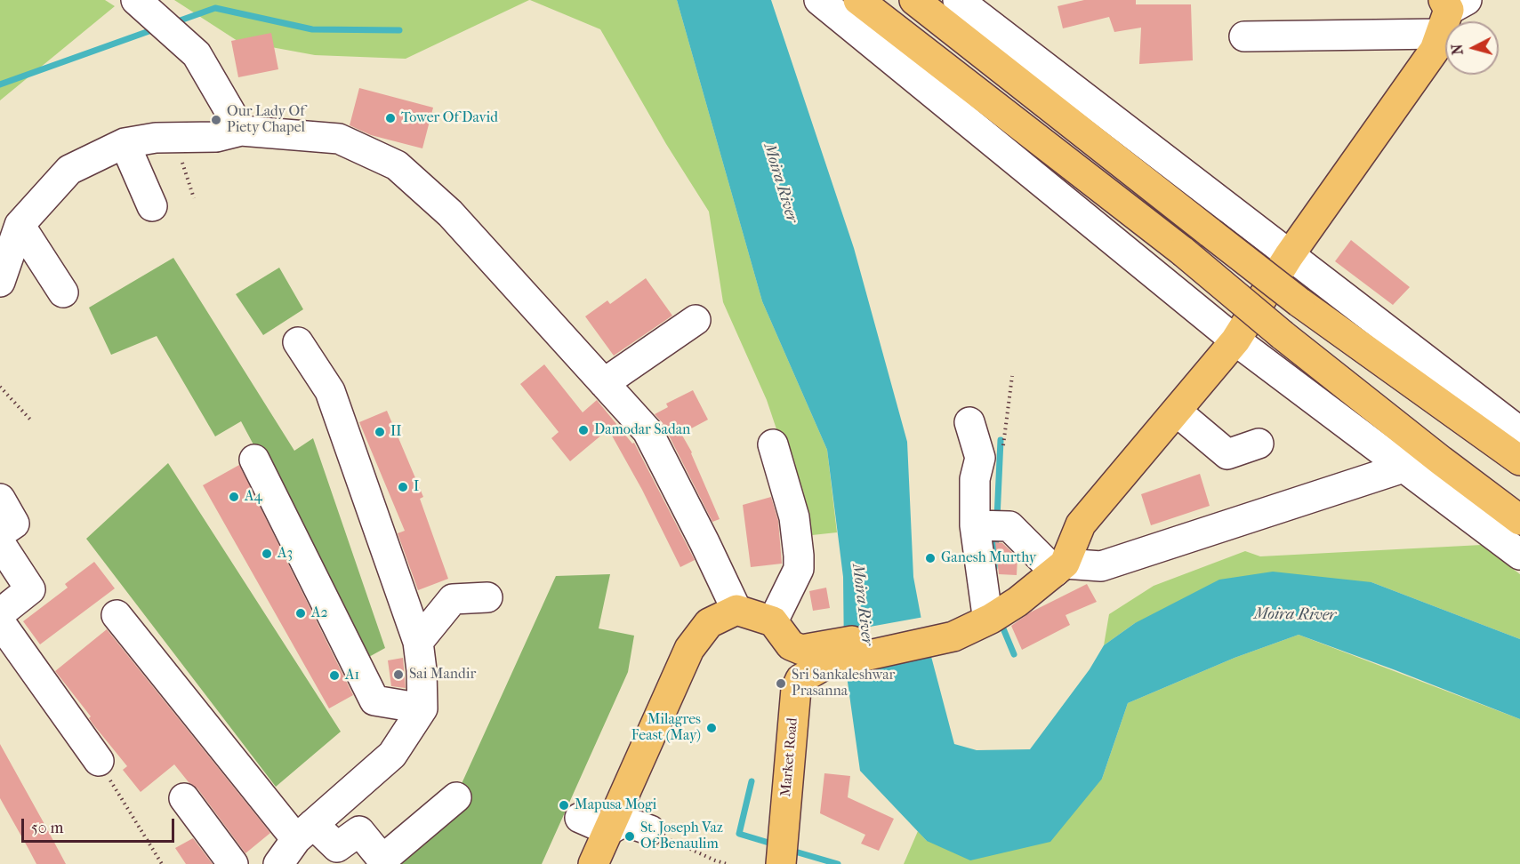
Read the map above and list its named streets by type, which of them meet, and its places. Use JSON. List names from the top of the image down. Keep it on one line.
{"streets":{"main road":["Market Road"]},"water":["Moira River"],"places":["Tower Of David","Our Lady Of Piety Chapel","Damodar Sadan","II","I","A4","A3","Ganesh Murthy","A2","Sai Mandir","A1","Sri Sankaleshwar Prasanna","Milagres Feast (May)","Mapusa Mogi","St. Joseph Vaz Of Benaulim"],"scale_bar":"50 m","north":"left"}
